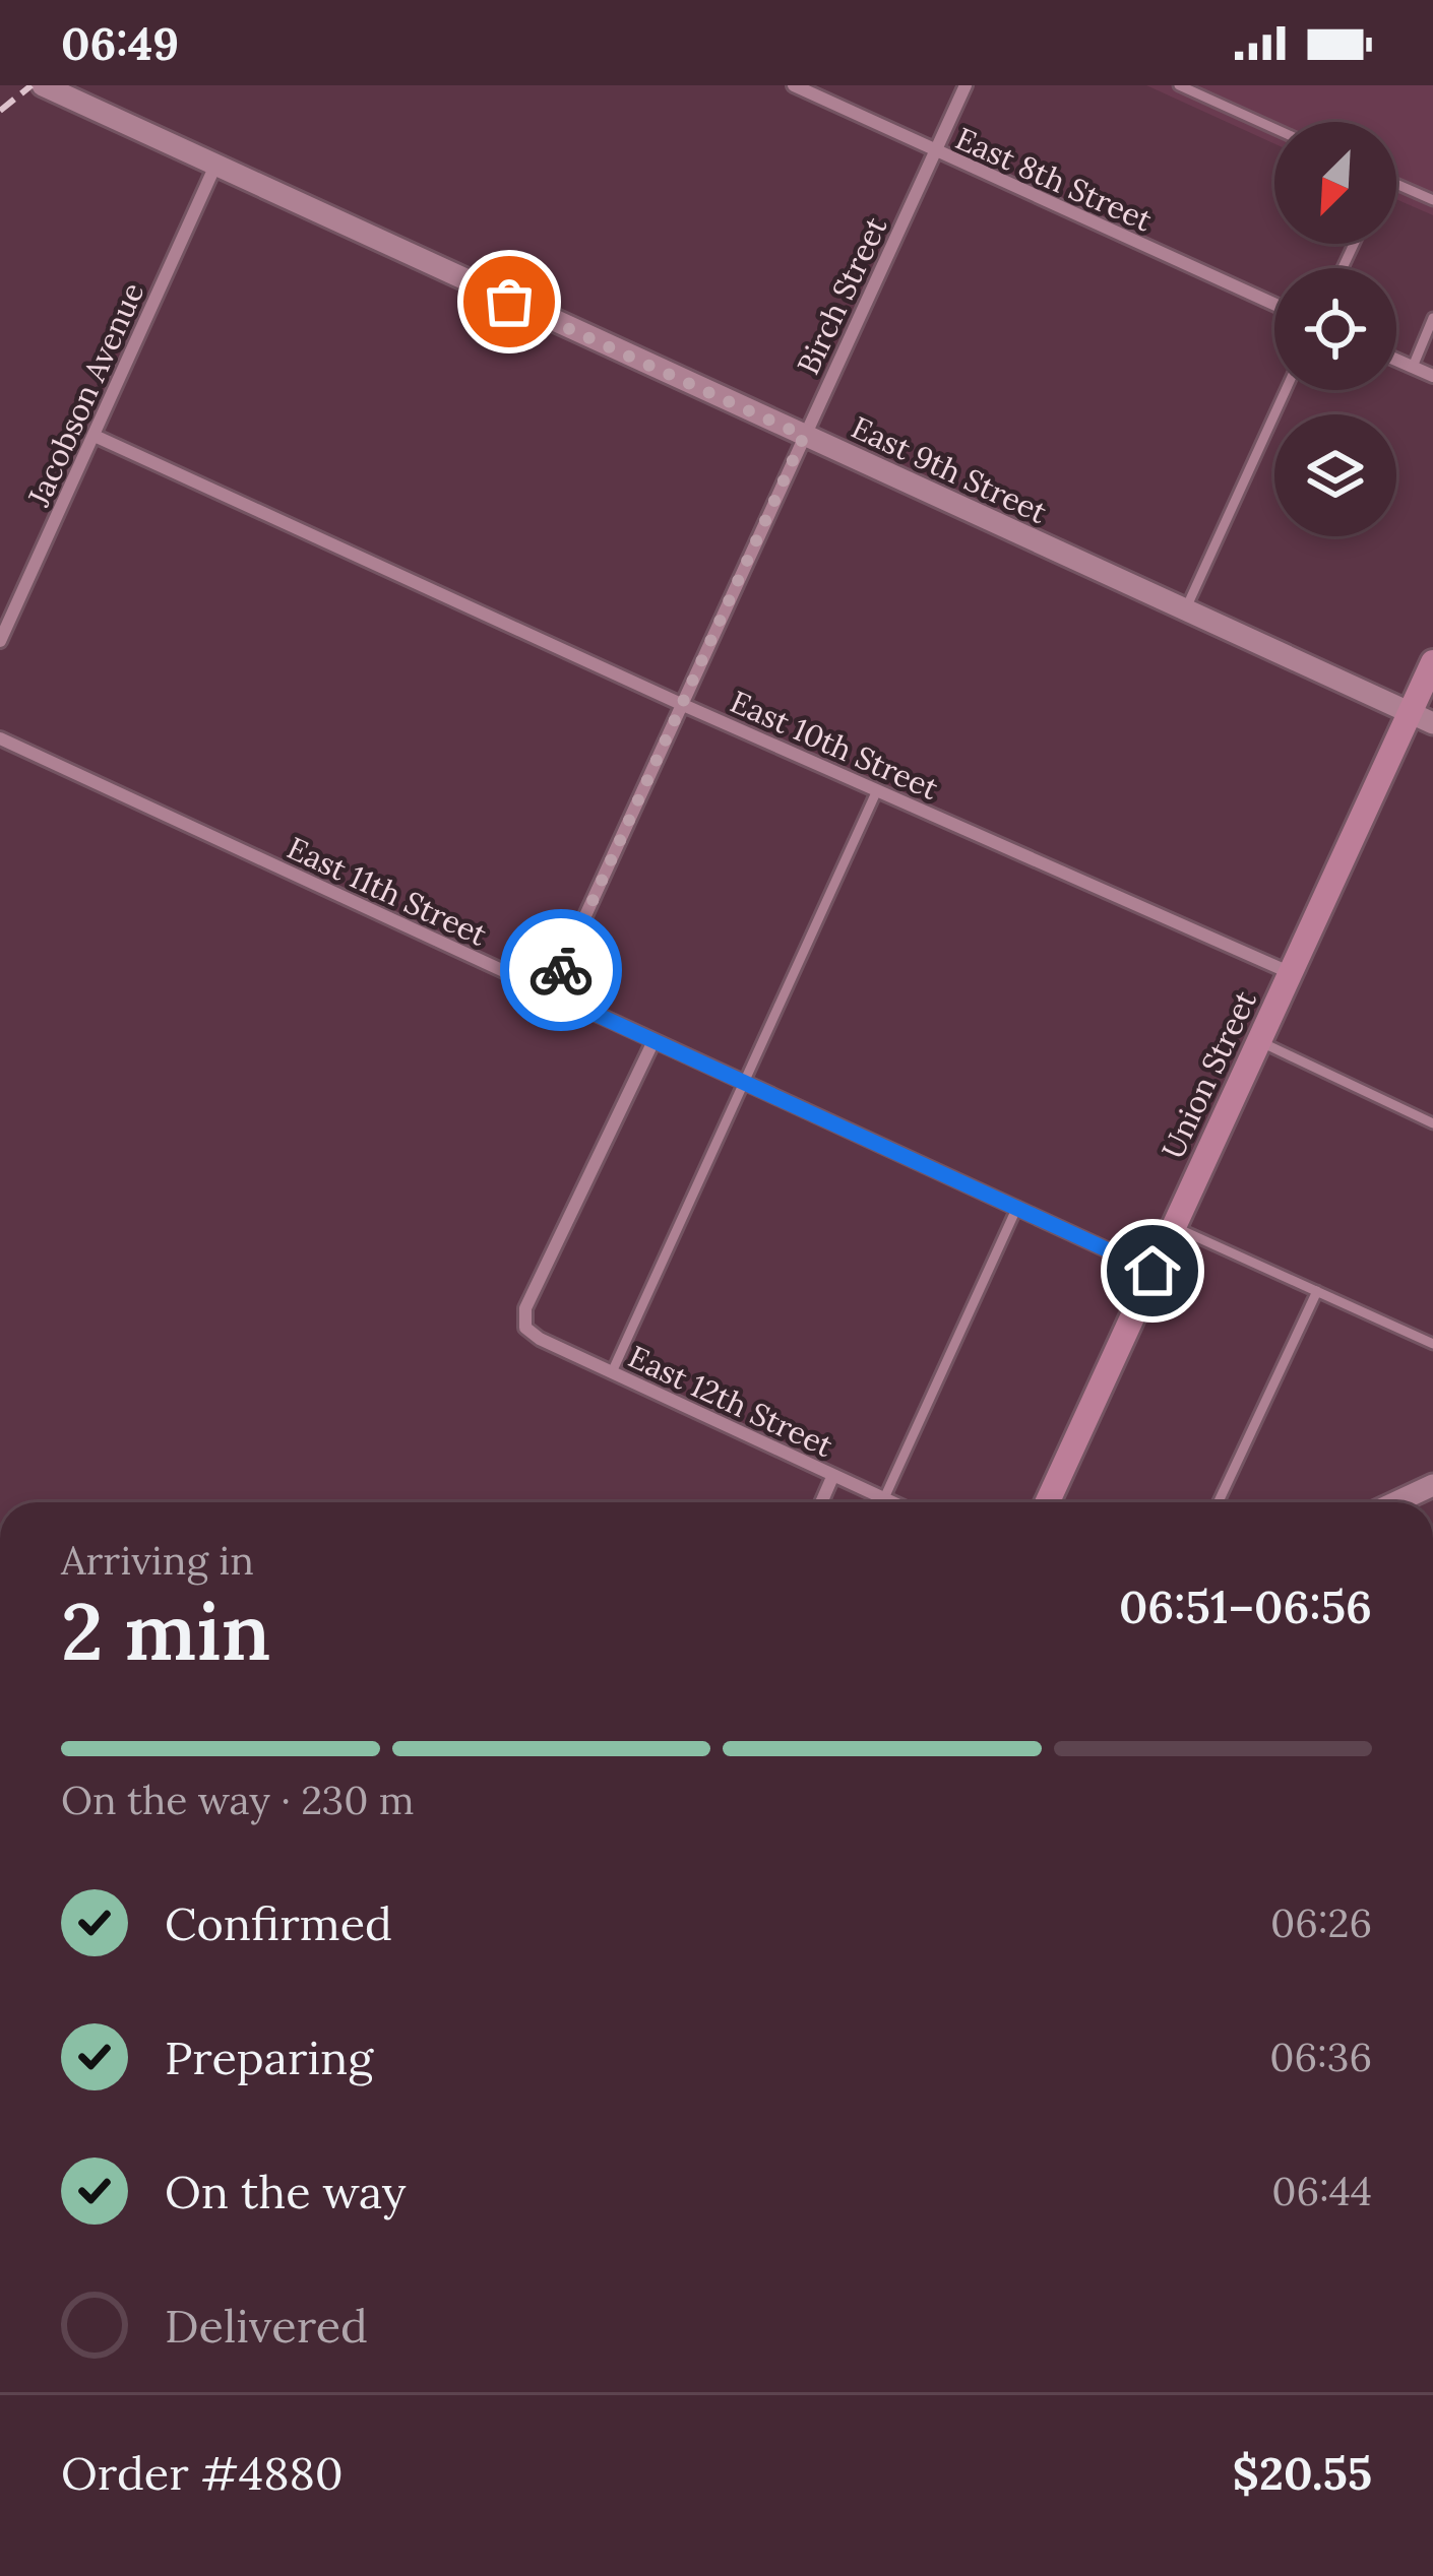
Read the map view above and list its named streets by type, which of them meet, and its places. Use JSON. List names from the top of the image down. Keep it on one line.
{"streets":{"main road":["Union Street"],"street":["East 8th Street","Birch Street","Jacobson Avenue","East 9th Street","East 10th Street","East 11th Street","East 12th Street"]},"crossings":[["East 8th Street","Birch Street"],["Birch Street","East 9th Street"],["Birch Street","East 10th Street"],["Birch Street","East 11th Street"],["Jacobson Avenue","East 9th Street"],["Jacobson Avenue","East 10th Street"],["East 9th Street","Union Street"],["East 10th Street","Union Street"],["East 11th Street","Union Street"],["East 11th Street","East 12th Street"]],"north":"bottom left","page":{"status":"06:49","heading":["2 min","Arriving in","06:51–06:56"],"panel":["Order #4880","$20.55"],"bar":"On the way · 230 m","list":[["Confirmed","06:26"],["Preparing","06:36"],["On the way","06:44"],"Delivered"]}}
